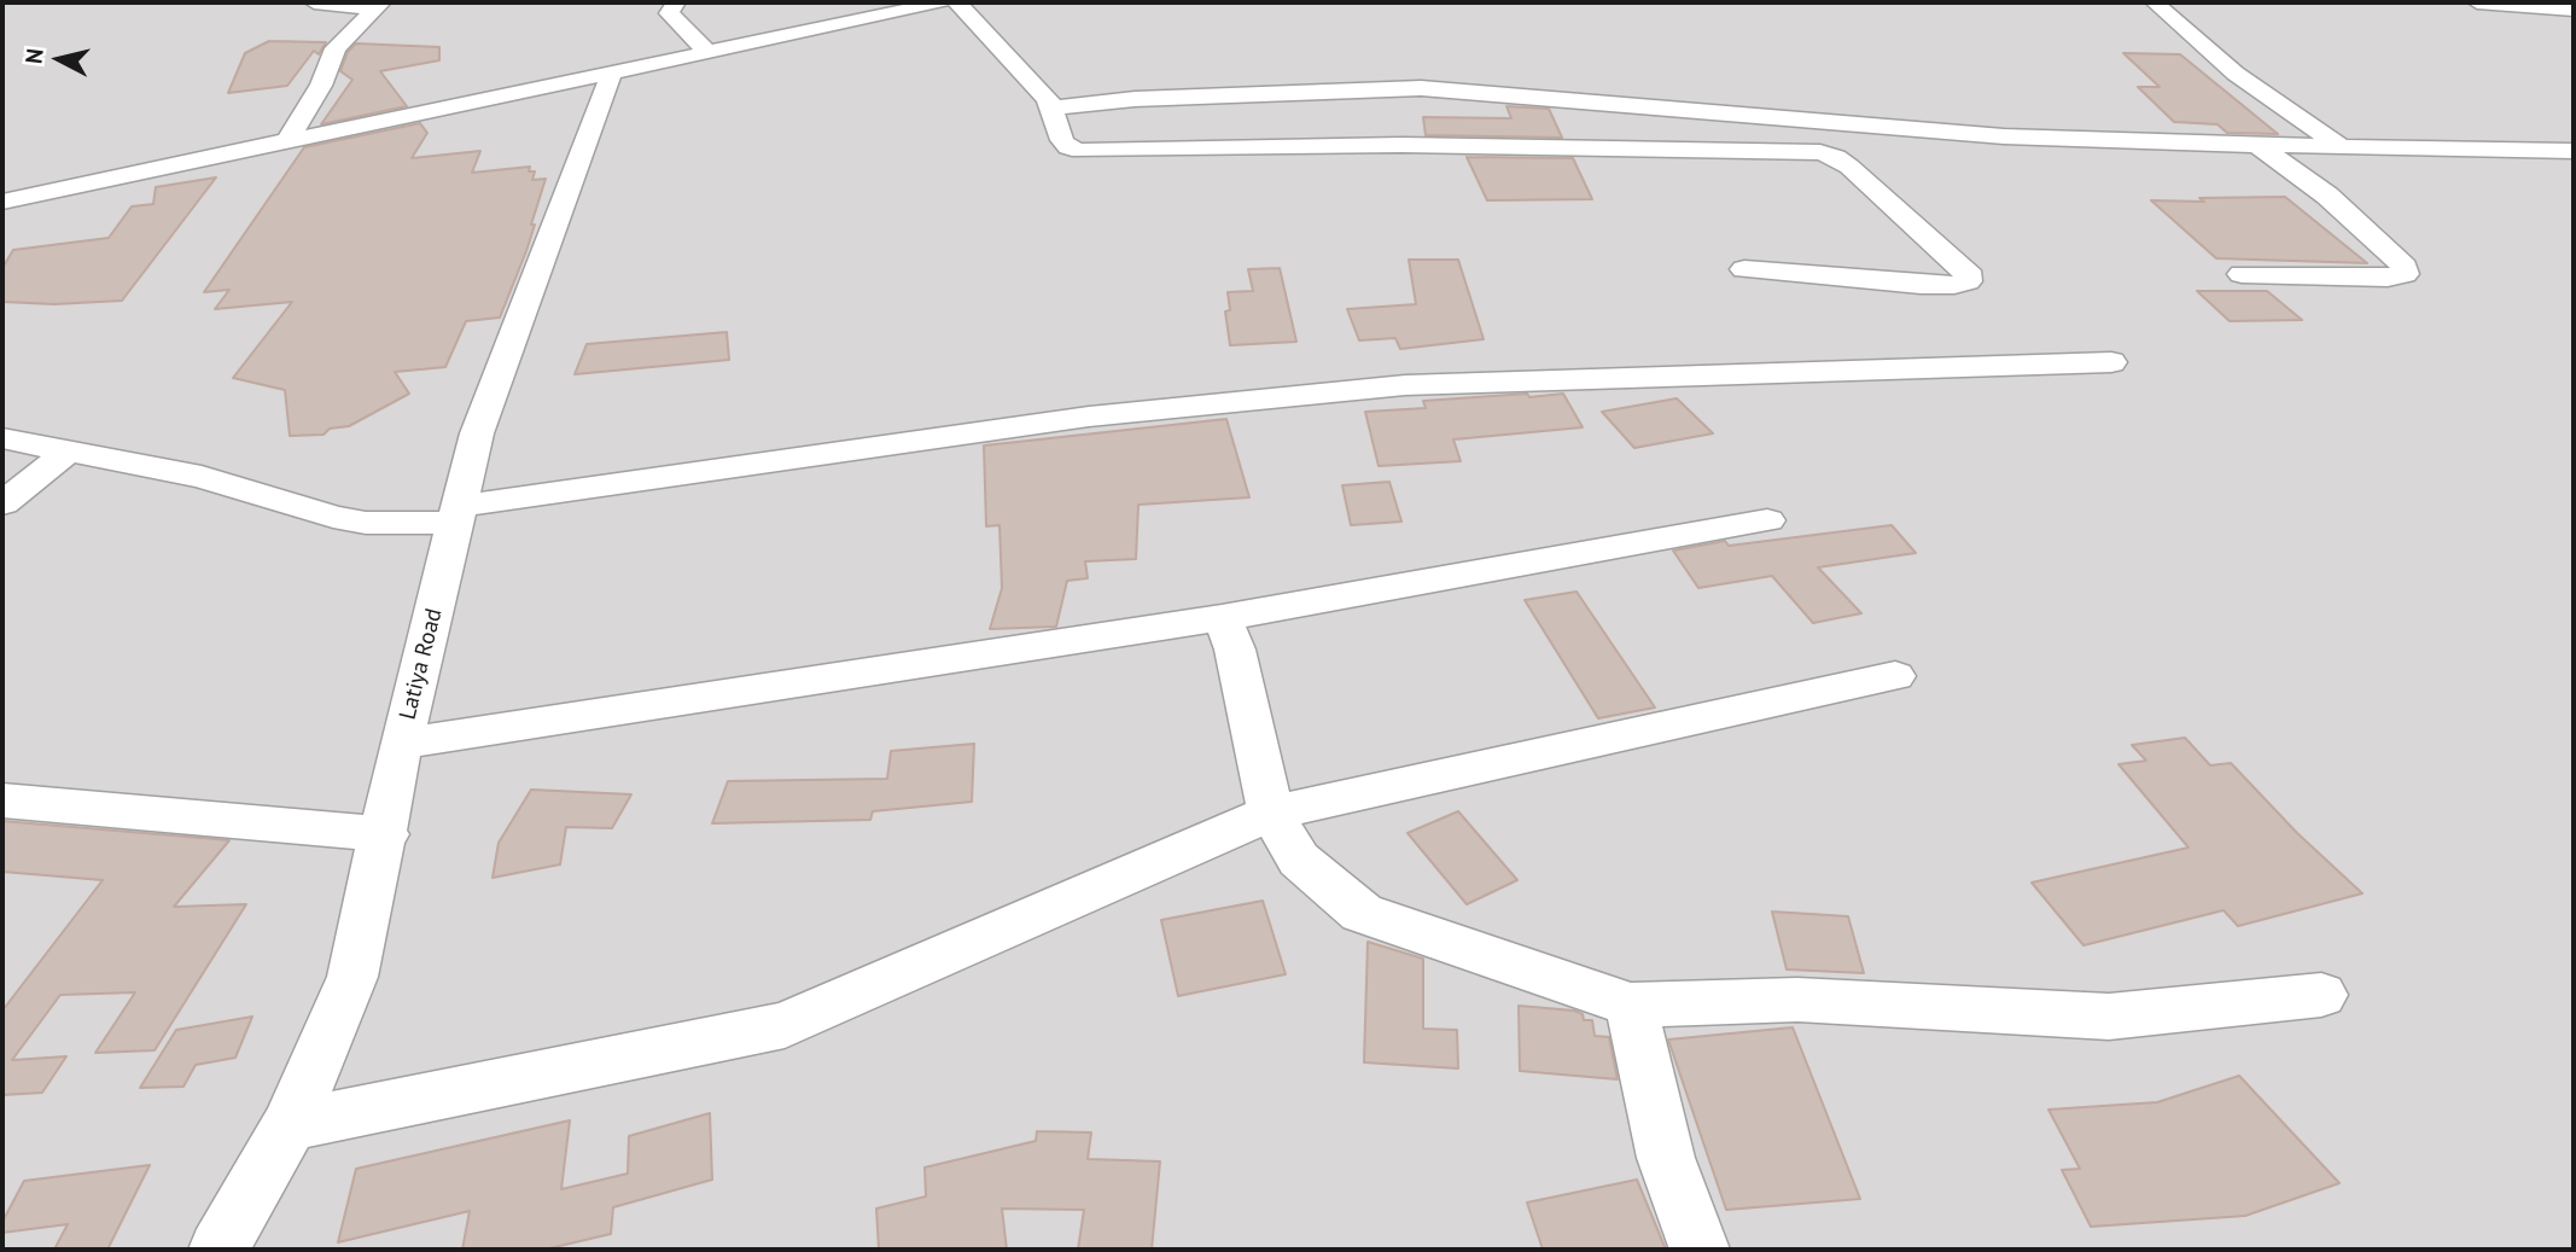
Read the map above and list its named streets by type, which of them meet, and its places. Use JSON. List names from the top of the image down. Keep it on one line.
{"streets":{"street":["Latiya Road"]},"north":"left"}
